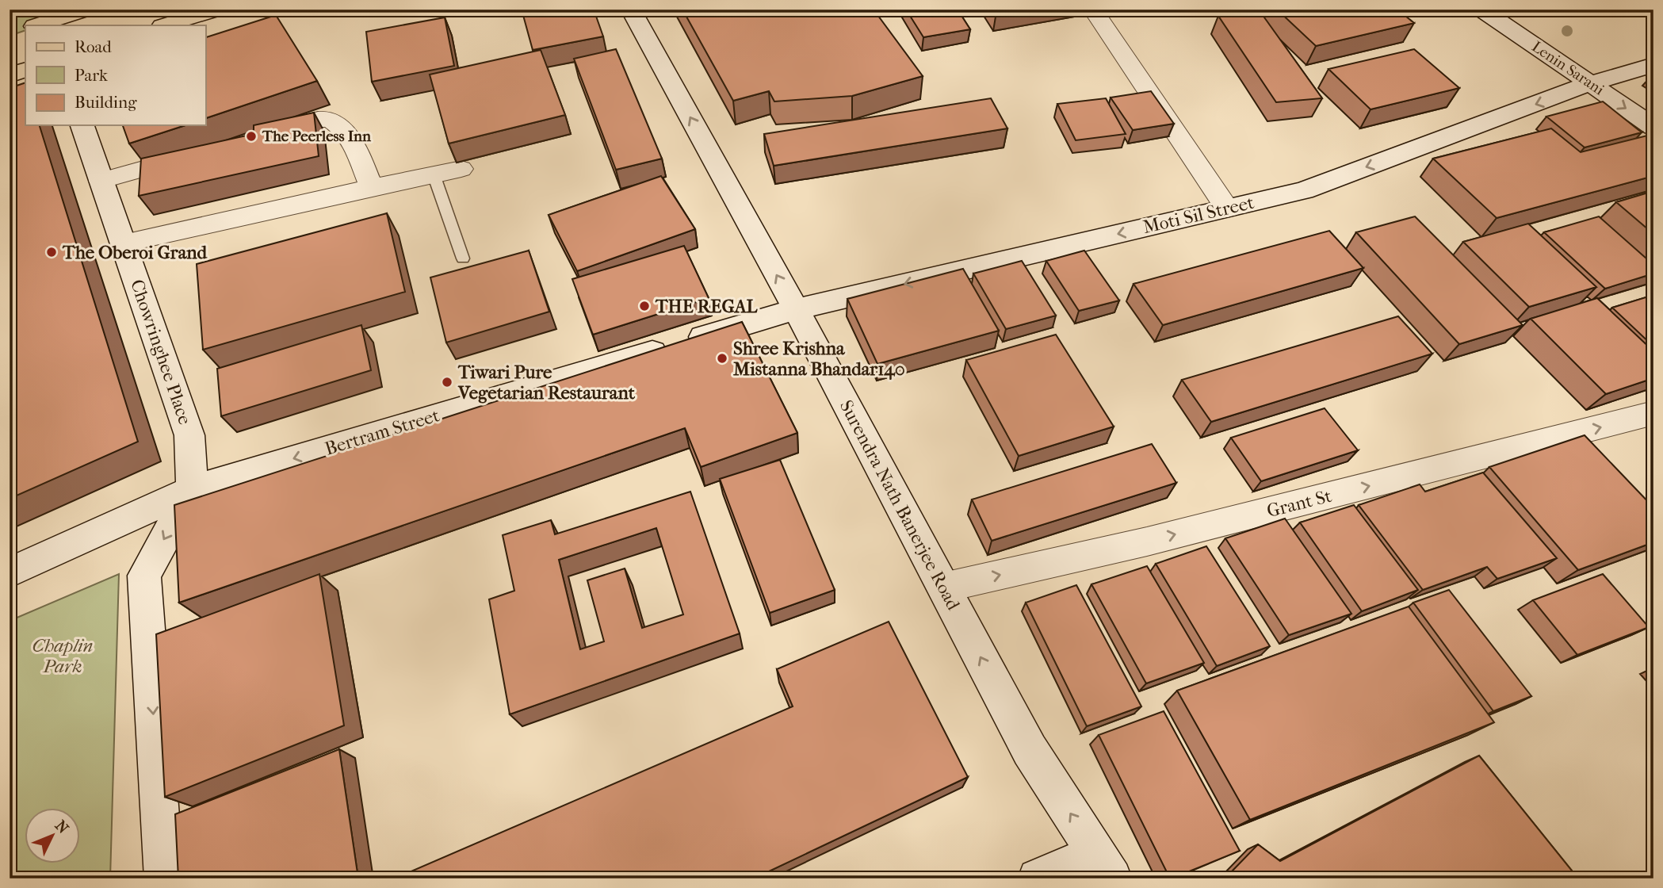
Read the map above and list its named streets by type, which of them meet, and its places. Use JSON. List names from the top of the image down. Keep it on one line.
{"streets":{"street":["Lenin Sarani","Moti Sil Street","Chowringhee Place","Bertram Street","Grant St","Surendra Nath Banerjee Road"]},"crossings":[["Lenin Sarani","Moti Sil Street"],["Moti Sil Street","Bertram Street"],["Moti Sil Street","Surendra Nath Banerjee Road"],["Chowringhee Place","Bertram Street"],["Bertram Street","Surendra Nath Banerjee Road"],["Grant St","Surendra Nath Banerjee Road"]],"one_way":["Lenin Sarani","Moti Sil Street","Grant St","Surendra Nath Banerjee Road"],"parks":["Chaplin Park"],"places":["The Peerless Inn","The Oberoi Grand","THE REGAL","Shree Krishna Mistanna Bhandar140","Tiwari Pure Vegetarian Restaurant"],"legend":["Road","Park","Building"],"north":"top right"}
